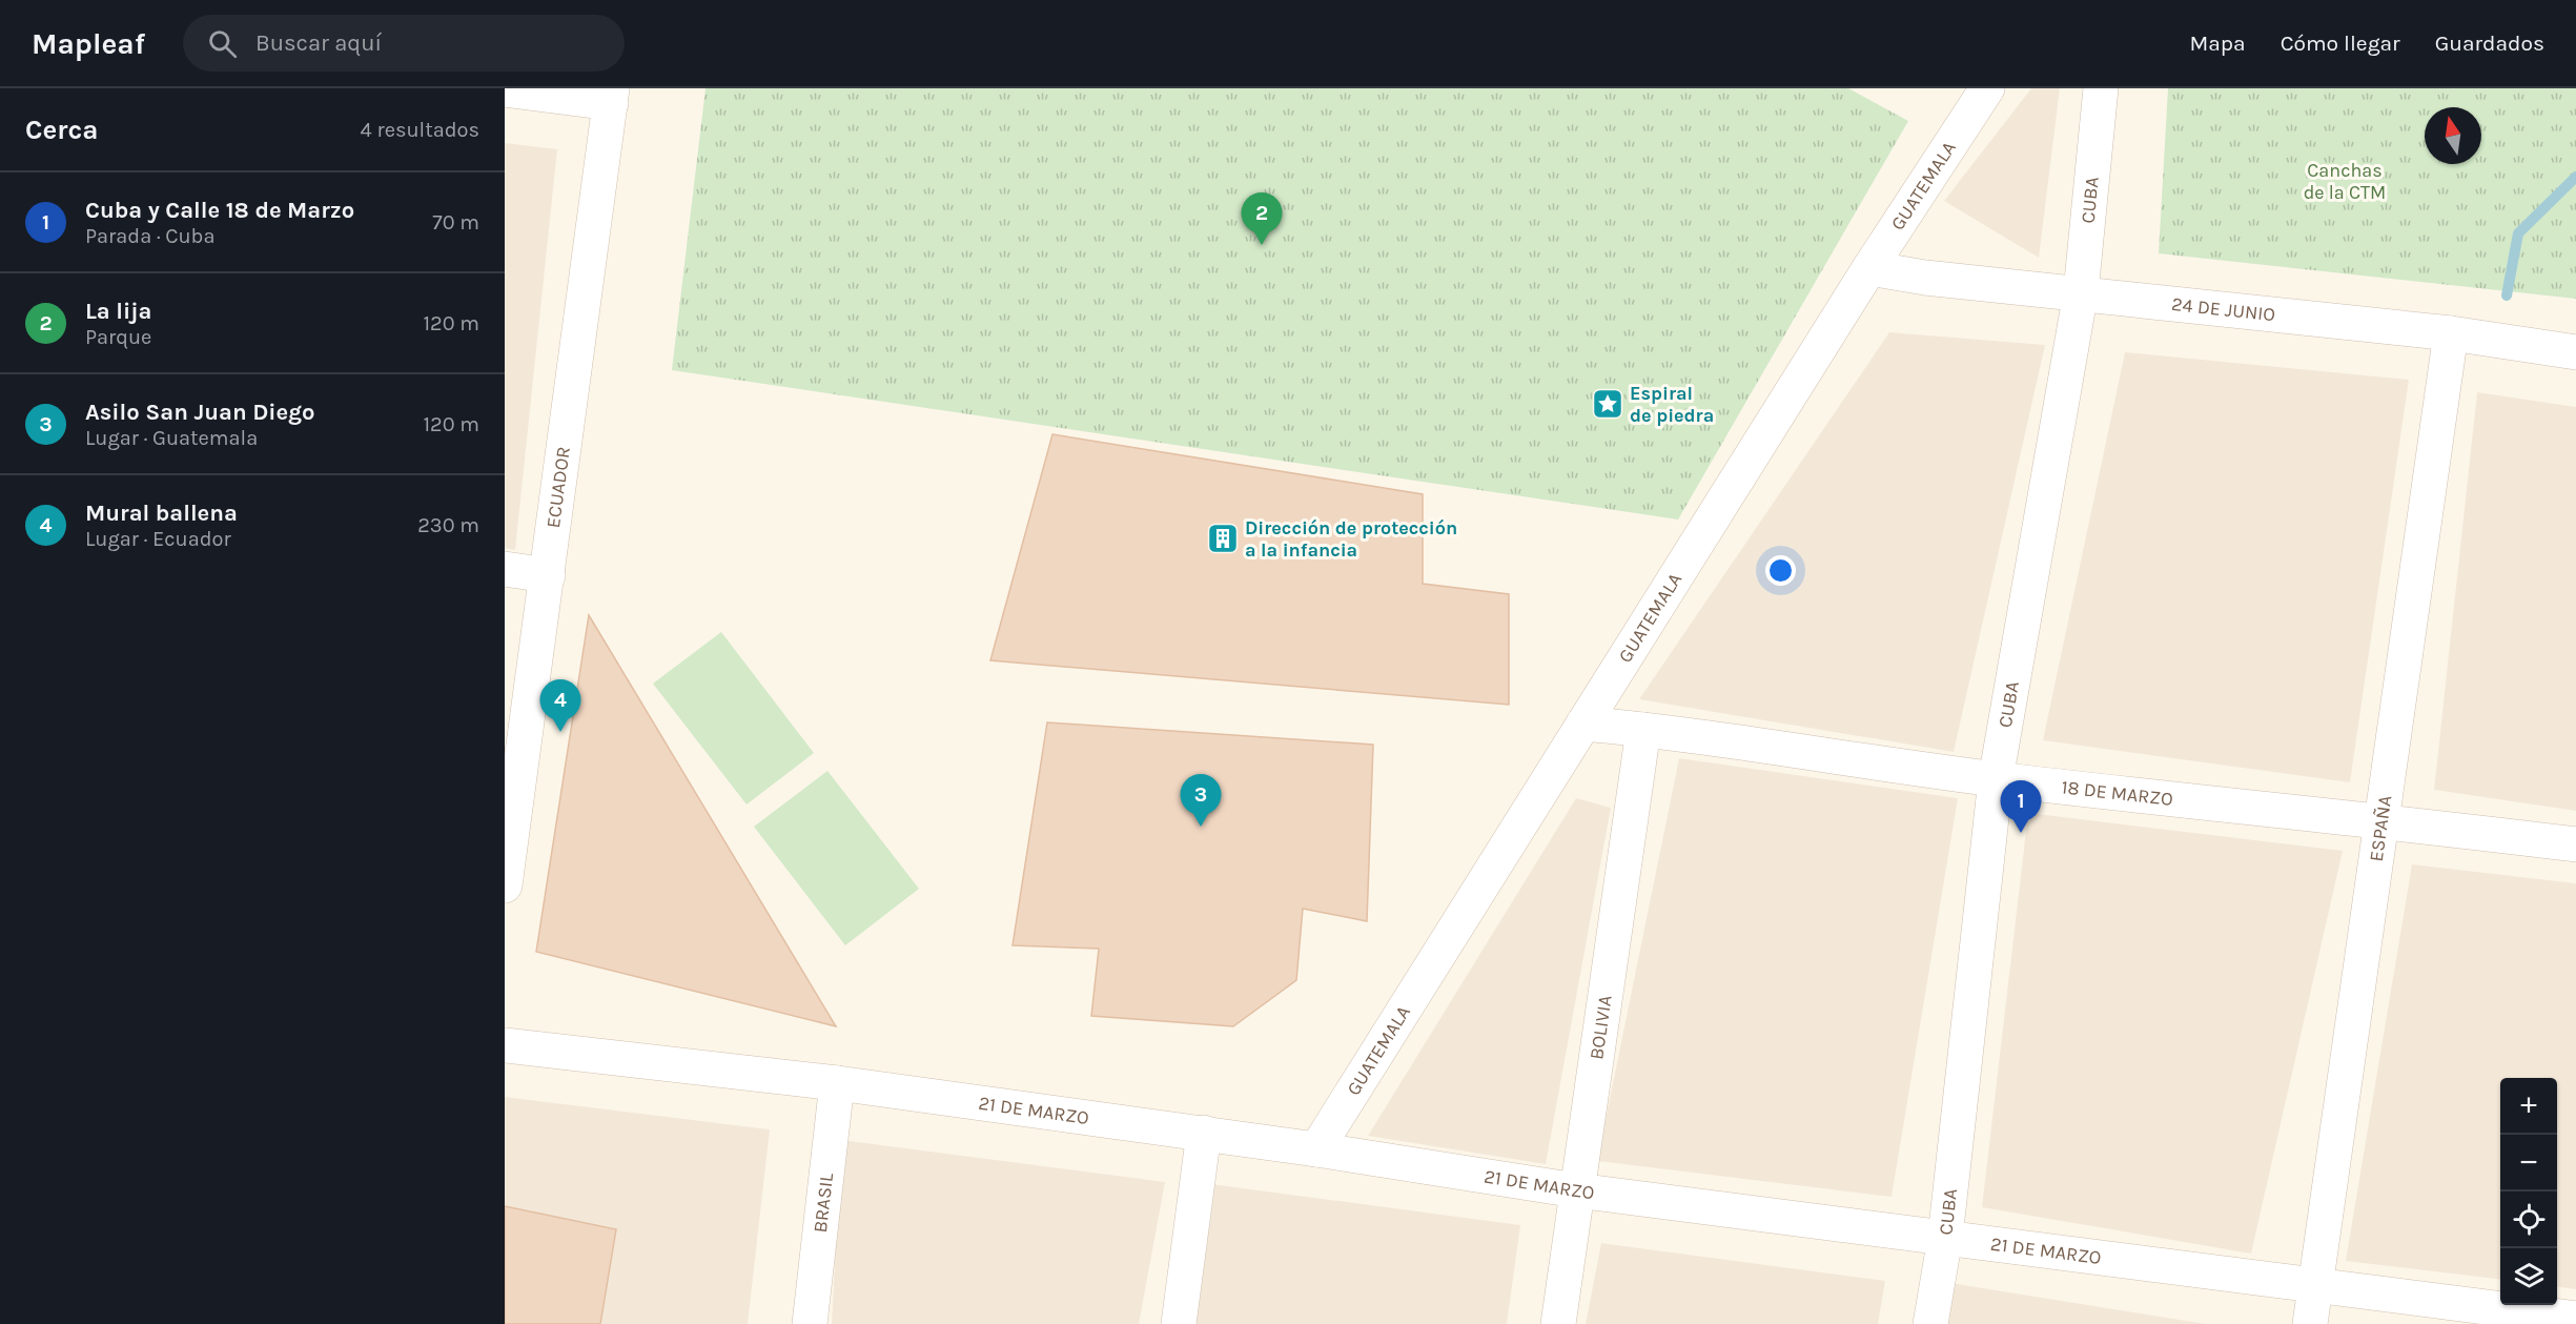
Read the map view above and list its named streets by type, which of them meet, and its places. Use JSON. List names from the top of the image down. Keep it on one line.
{"streets":{"street":["GUATEMALA","CUBA","24 DE JUNIO","ECUADOR","18 DE MARZO","ESPAÑA","BOLIVIA","21 DE MARZO","BRASIL"]},"crossings":[["GUATEMALA","24 DE JUNIO"],["GUATEMALA","18 DE MARZO"],["GUATEMALA","21 DE MARZO"],["CUBA","24 DE JUNIO"],["CUBA","18 DE MARZO"],["CUBA","21 DE MARZO"],["24 DE JUNIO","ESPAÑA"],["18 DE MARZO","ESPAÑA"],["18 DE MARZO","BOLIVIA"],["ESPAÑA","21 DE MARZO"],["BOLIVIA","21 DE MARZO"],["21 DE MARZO","BRASIL"]],"parks":["Canchas de la CTM"],"places":{"place":["Espiral de piedra"],"building":["Dirección de protección a la infancia"]},"north":"top","page":{"header":"Mapleaf","search":"Buscar aquí","nav":["Mapa","Cómo llegar","Guardados"],"heading":["Cerca","4 resultados"],"list":[{"mark":"1","name":"Cuba y Calle 18 de Marzo","note":"Parada · Cuba","value":"70 m"},{"mark":"2","name":"La lija","note":"Parque","value":"120 m"},{"mark":"3","name":"Asilo San Juan Diego","note":"Lugar · Guatemala","value":"120 m"},{"mark":"4","name":"Mural ballena","note":"Lugar · Ecuador","value":"230 m"}],"pins":["2","4","3","1"],"map_buttons":["+","−"]}}
